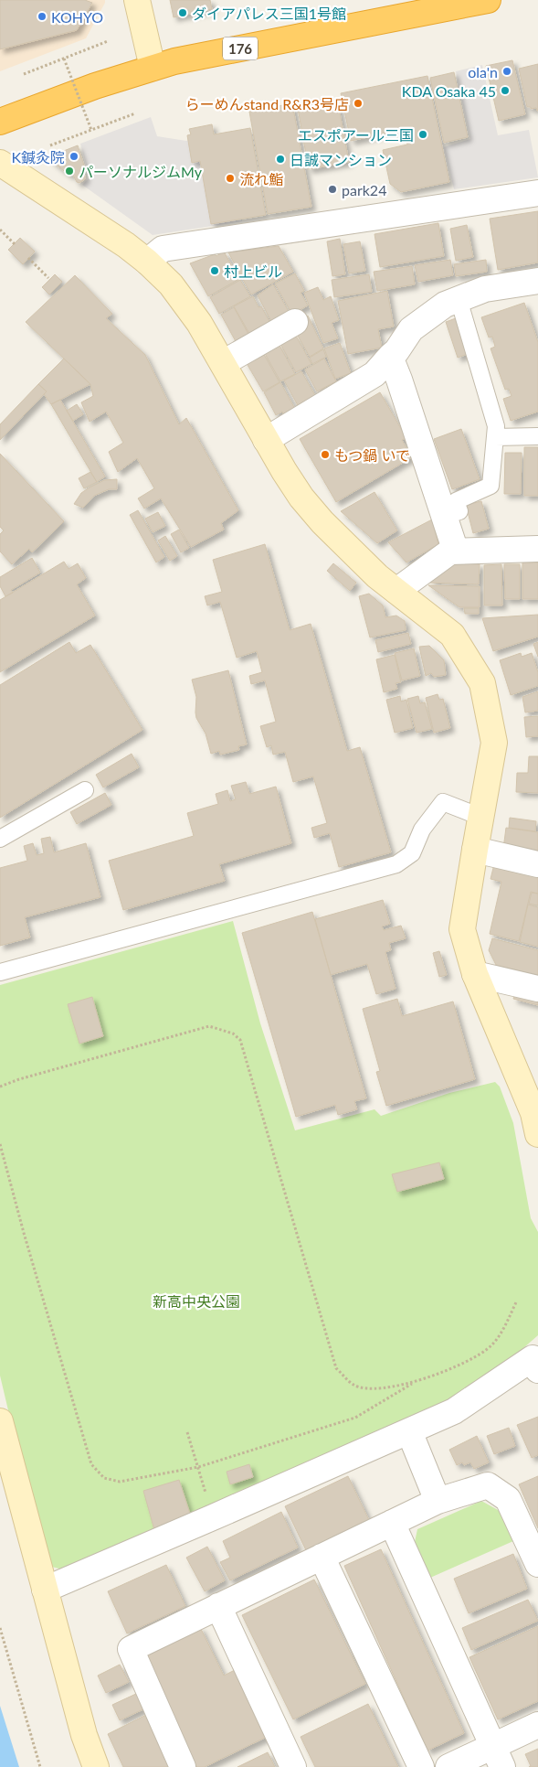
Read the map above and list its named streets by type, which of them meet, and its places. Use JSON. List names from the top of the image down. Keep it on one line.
{"streets":{"highway":["176"]},"parks":["新高中央公園"],"places":["ダイアパレス三国1号館","KOHYO","ola'n","KDA Osaka 45","らーめんstand R&R3号店","エスポアール三国","K鍼灸院","日誠マンション","パーソナルジムMy","流れ鮨","park24","村上ビル","もつ鍋 いで"]}
